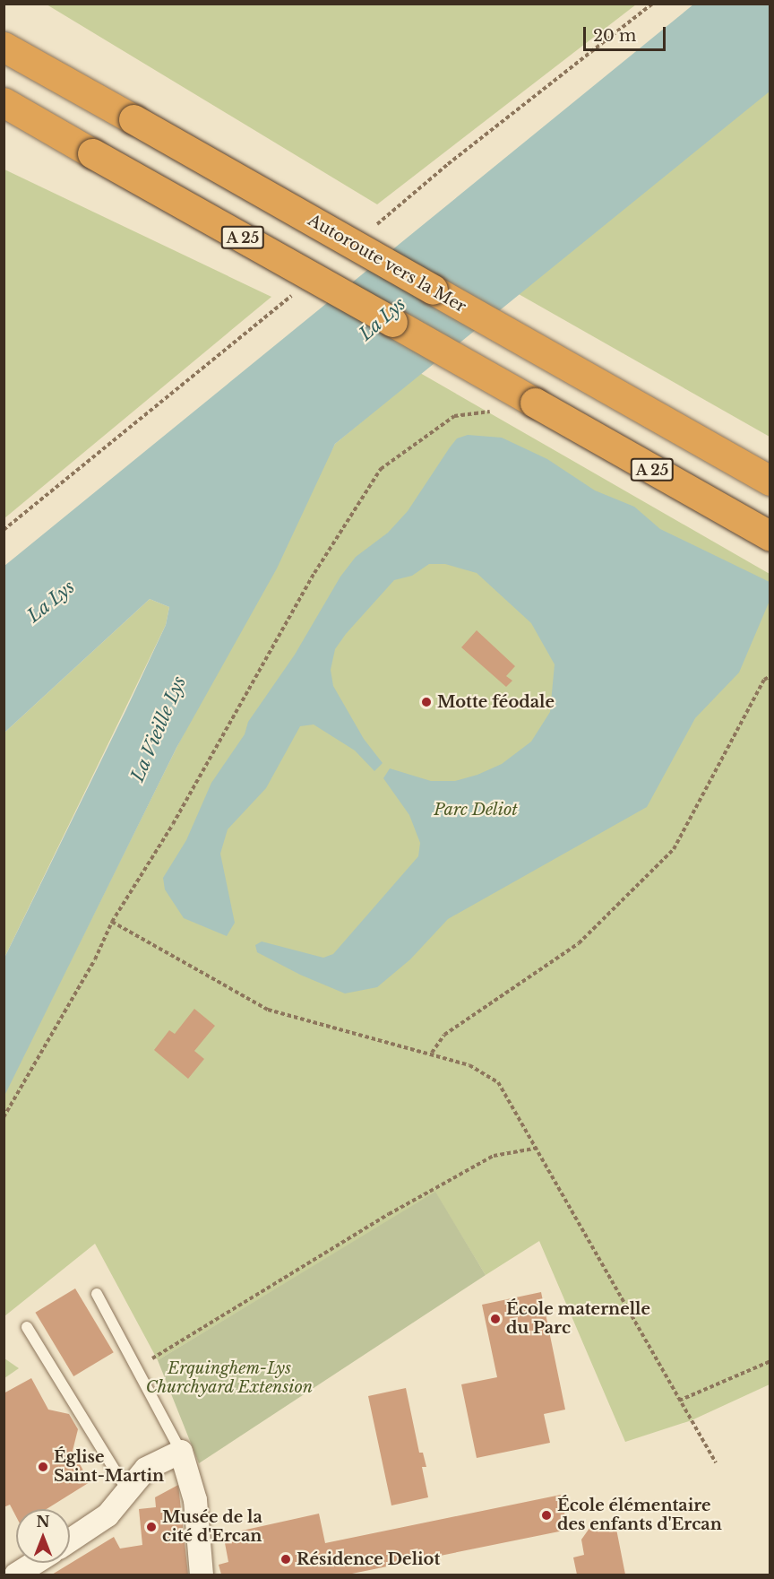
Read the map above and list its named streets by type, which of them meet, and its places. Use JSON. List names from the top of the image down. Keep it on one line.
{"streets":{"highway":["A 25","Autoroute vers la Mer"]},"water":["La Lys","La Vieille Lys"],"parks":["Parc Déliot","Erquinghem-Lys Churchyard Extension"],"places":["Motte féodale","École maternelle du Parc","Église Saint-Martin","École élémentaire des enfants d'Ercan","Musée de la cité d'Ercan","Résidence Deliot"],"scale_bar":"20 m","north":"top"}
